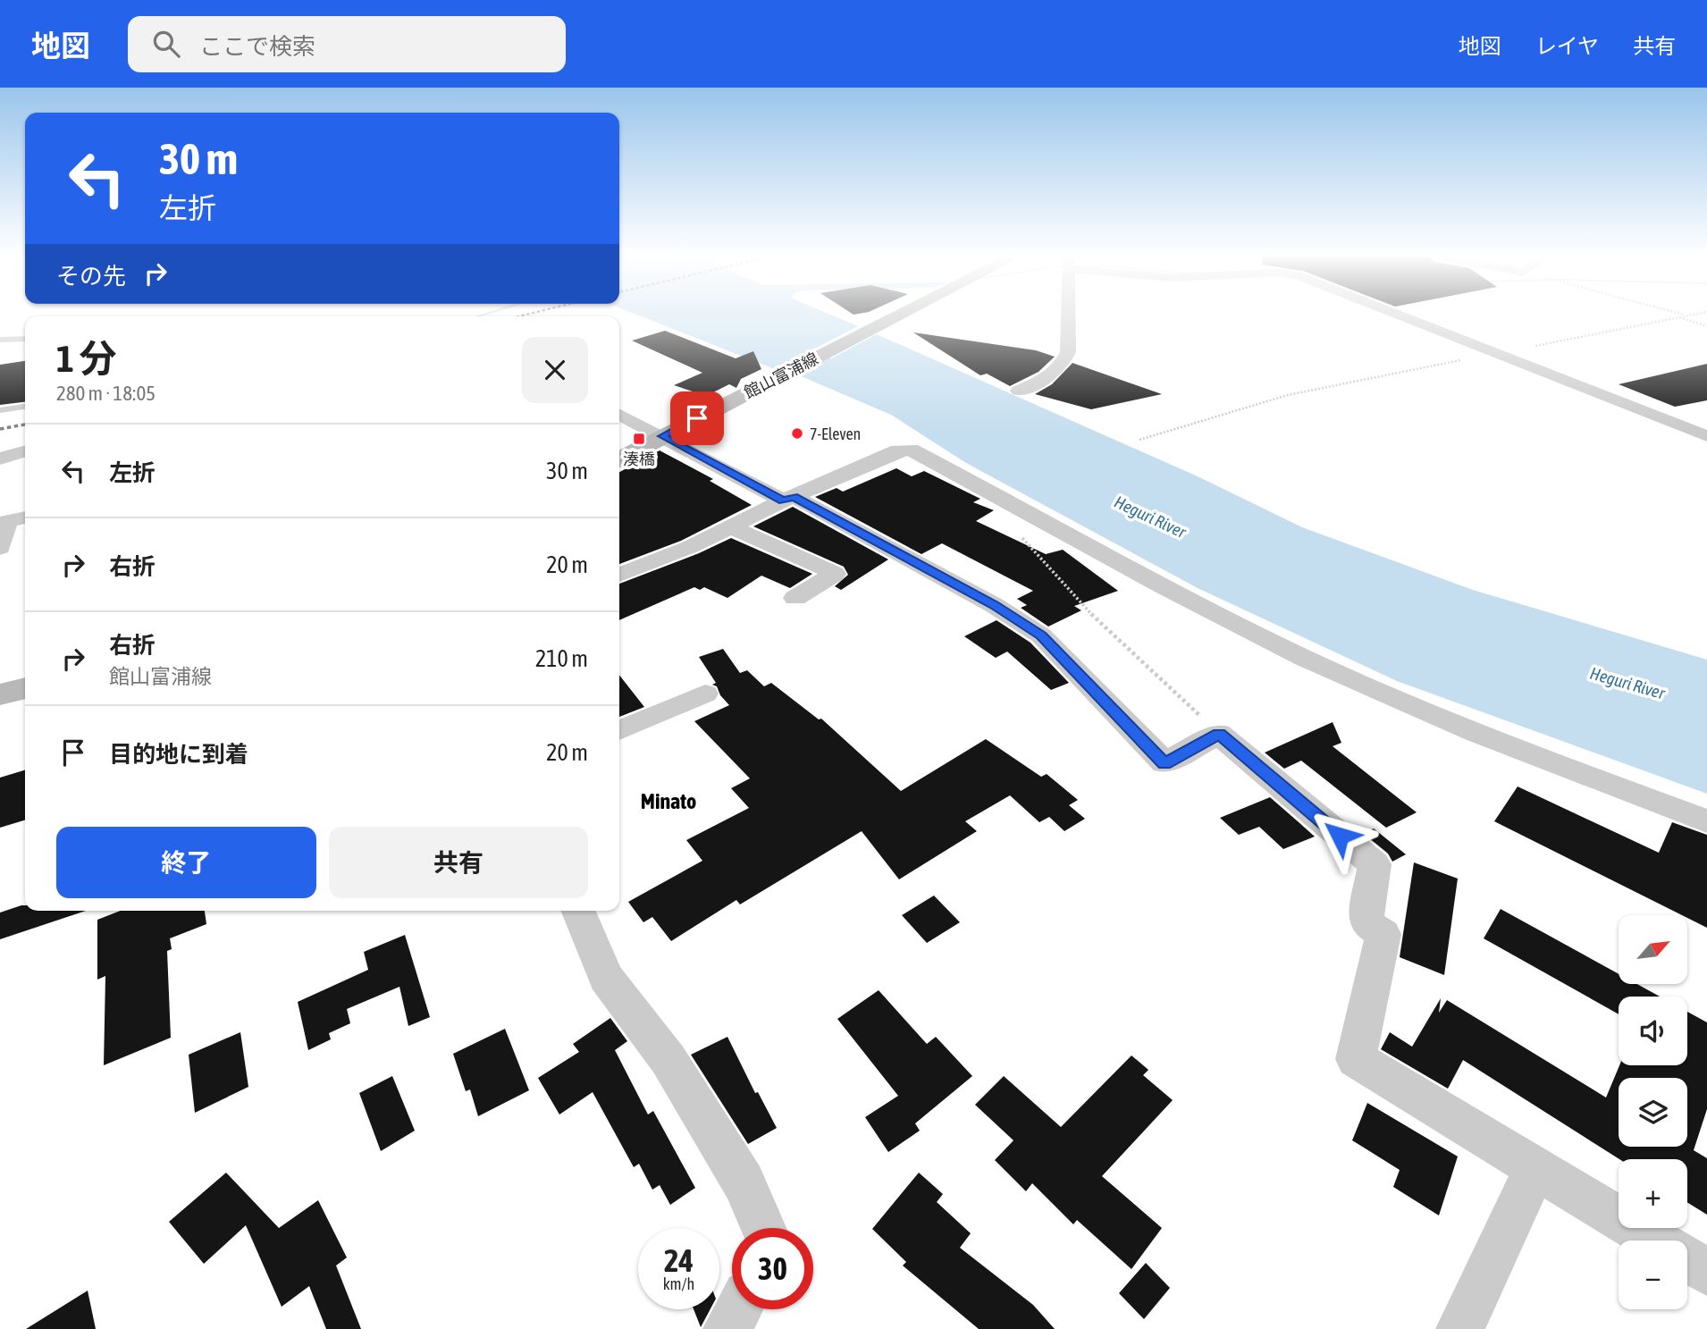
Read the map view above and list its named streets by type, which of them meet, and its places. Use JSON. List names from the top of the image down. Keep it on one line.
{"streets":{"main road":["館山富浦線"]},"districts":["Minato"],"water":["Heguri River"],"places":{"other":["7-Eleven"],"transit":["湊橋"]},"north":"top right","page":{"header":"地図","search":"ここで検索","nav":["地図","レイヤ","共有"],"turn":["30 m","左折"],"then":"その先","heading":["1 分","280 m · 18:05"],"list":[{"name":"左折","value":"30 m"},{"name":"右折","value":"20 m"},{"name":"右折","note":"館山富浦線","value":"210 m"},{"name":"目的地に到着","value":"20 m"}],"buttons":["終了","共有"],"map_buttons":["+","−"],"speed":"24 km/h","limit":"30"}}
